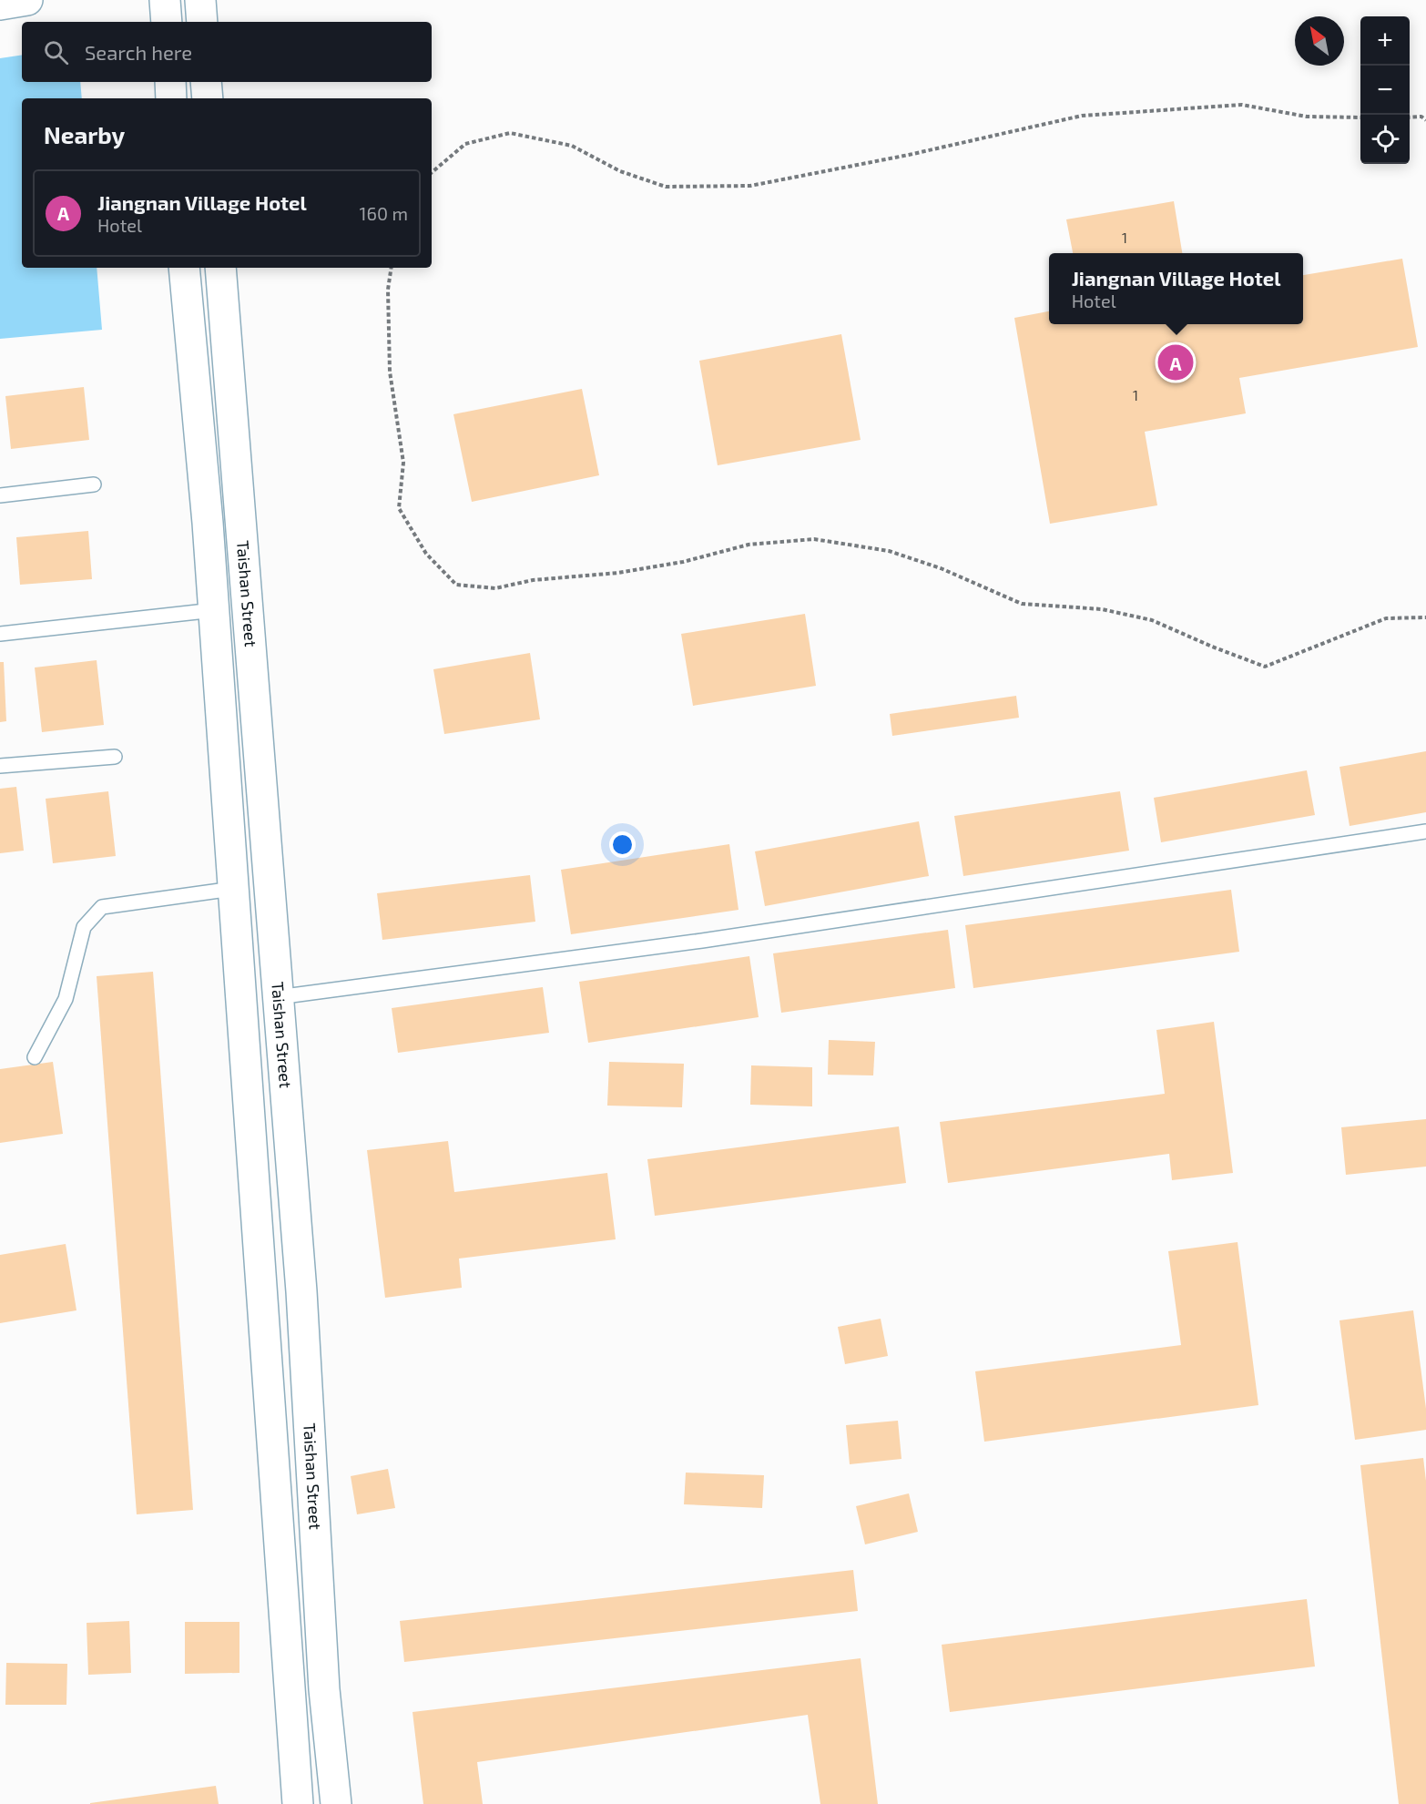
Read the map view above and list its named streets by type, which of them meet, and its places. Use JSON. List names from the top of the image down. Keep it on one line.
{"streets":{"main road":["Taishan Street"]},"house_numbers":["1","1"],"north":"top left","page":{"map_buttons":["+","−"],"search":"Search here","heading":"Nearby","list":[{"mark":"A","name":"Jiangnan Village Hotel","note":"Hotel","value":"160 m"}],"popup":["Jiangnan Village Hotel","Hotel"],"pins":"A"}}
